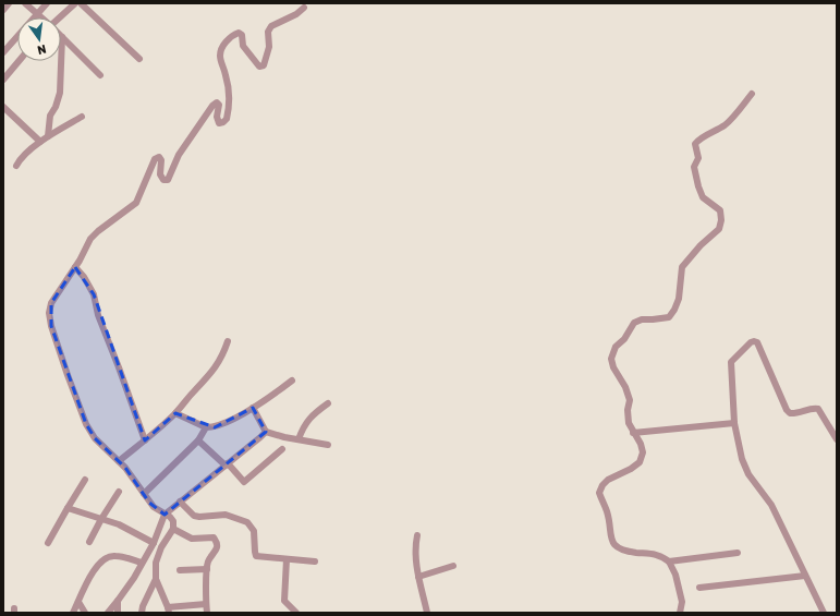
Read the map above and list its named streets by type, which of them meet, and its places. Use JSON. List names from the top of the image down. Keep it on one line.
{"north":"bottom"}
